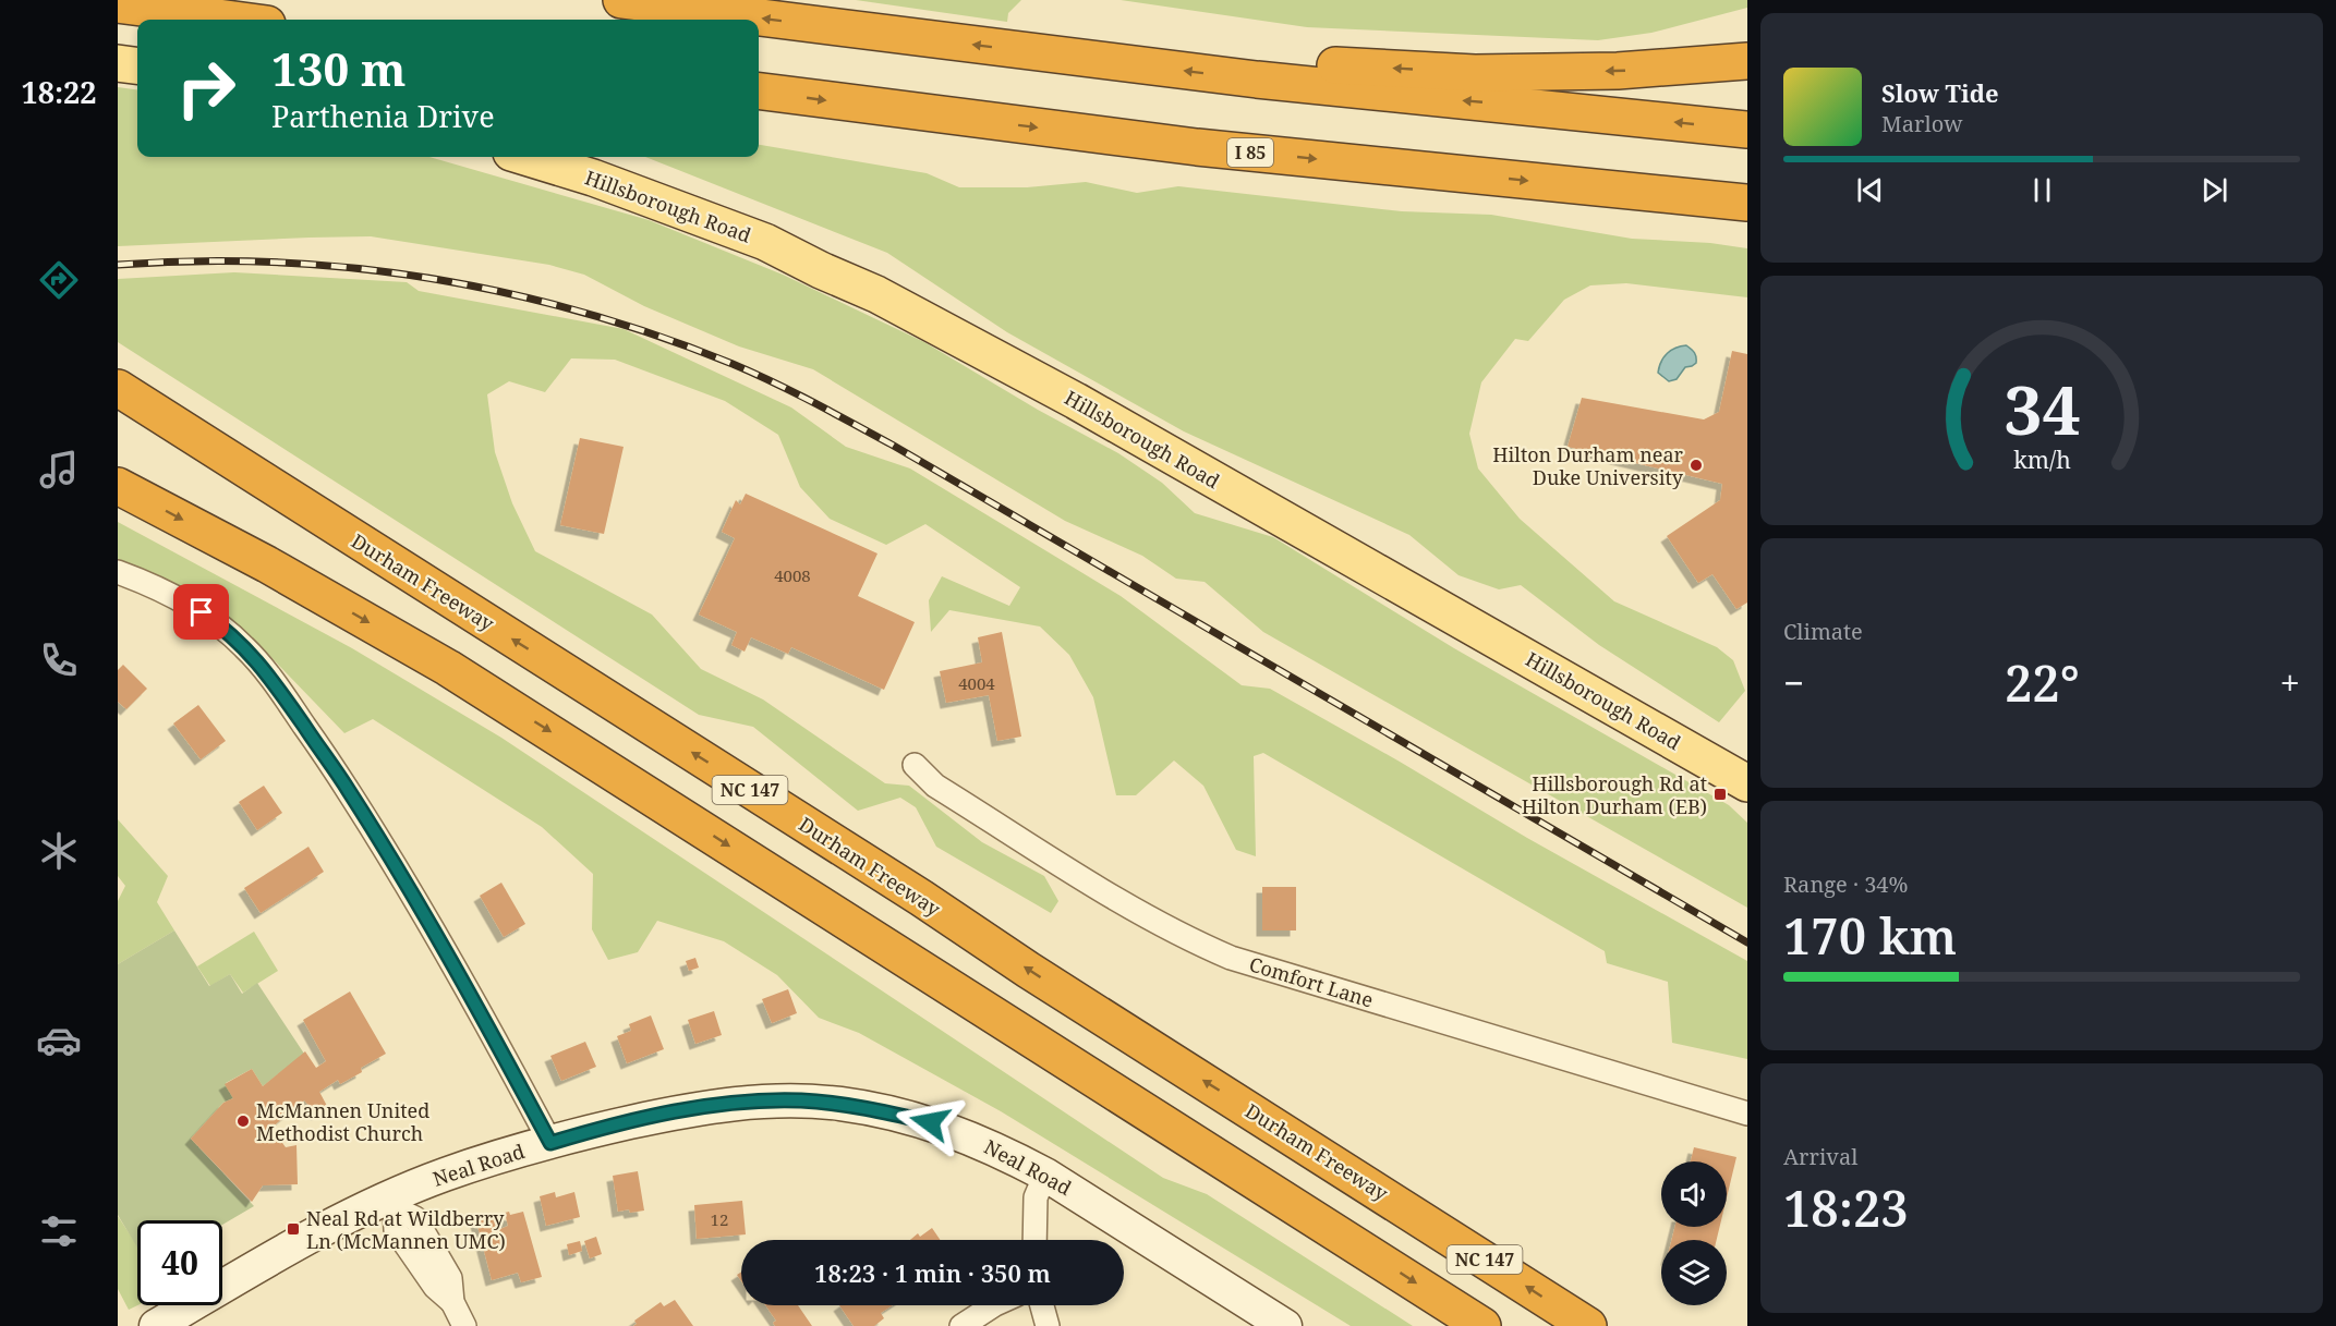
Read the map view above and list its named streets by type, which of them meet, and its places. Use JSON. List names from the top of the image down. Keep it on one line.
{"streets":{"highway":["I 85","Durham Freeway","NC 147"],"main road":["Hillsborough Road"],"street":["Comfort Lane","Neal Road"]},"places":{"other":["Hilton Durham near Duke University","McMannen United Methodist Church"],"transit":["Hillsborough Rd at Hilton Durham (EB)","Neal Rd at Wildberry Ln (McMannen UMC)"]},"house_numbers":["4008","4004","12"],"page":{"tabs":"18:22","turn":["130 m","Parthenia Drive"],"song":["Slow Tide","Marlow"],"tile":["Climate",["Range · 34%","170 km"],["Arrival","18:23"]],"heat":["−","22°","+"],"limit":"40","trip":"18:23 · 1 min · 350 m","gauge":["34","km/h"]}}
